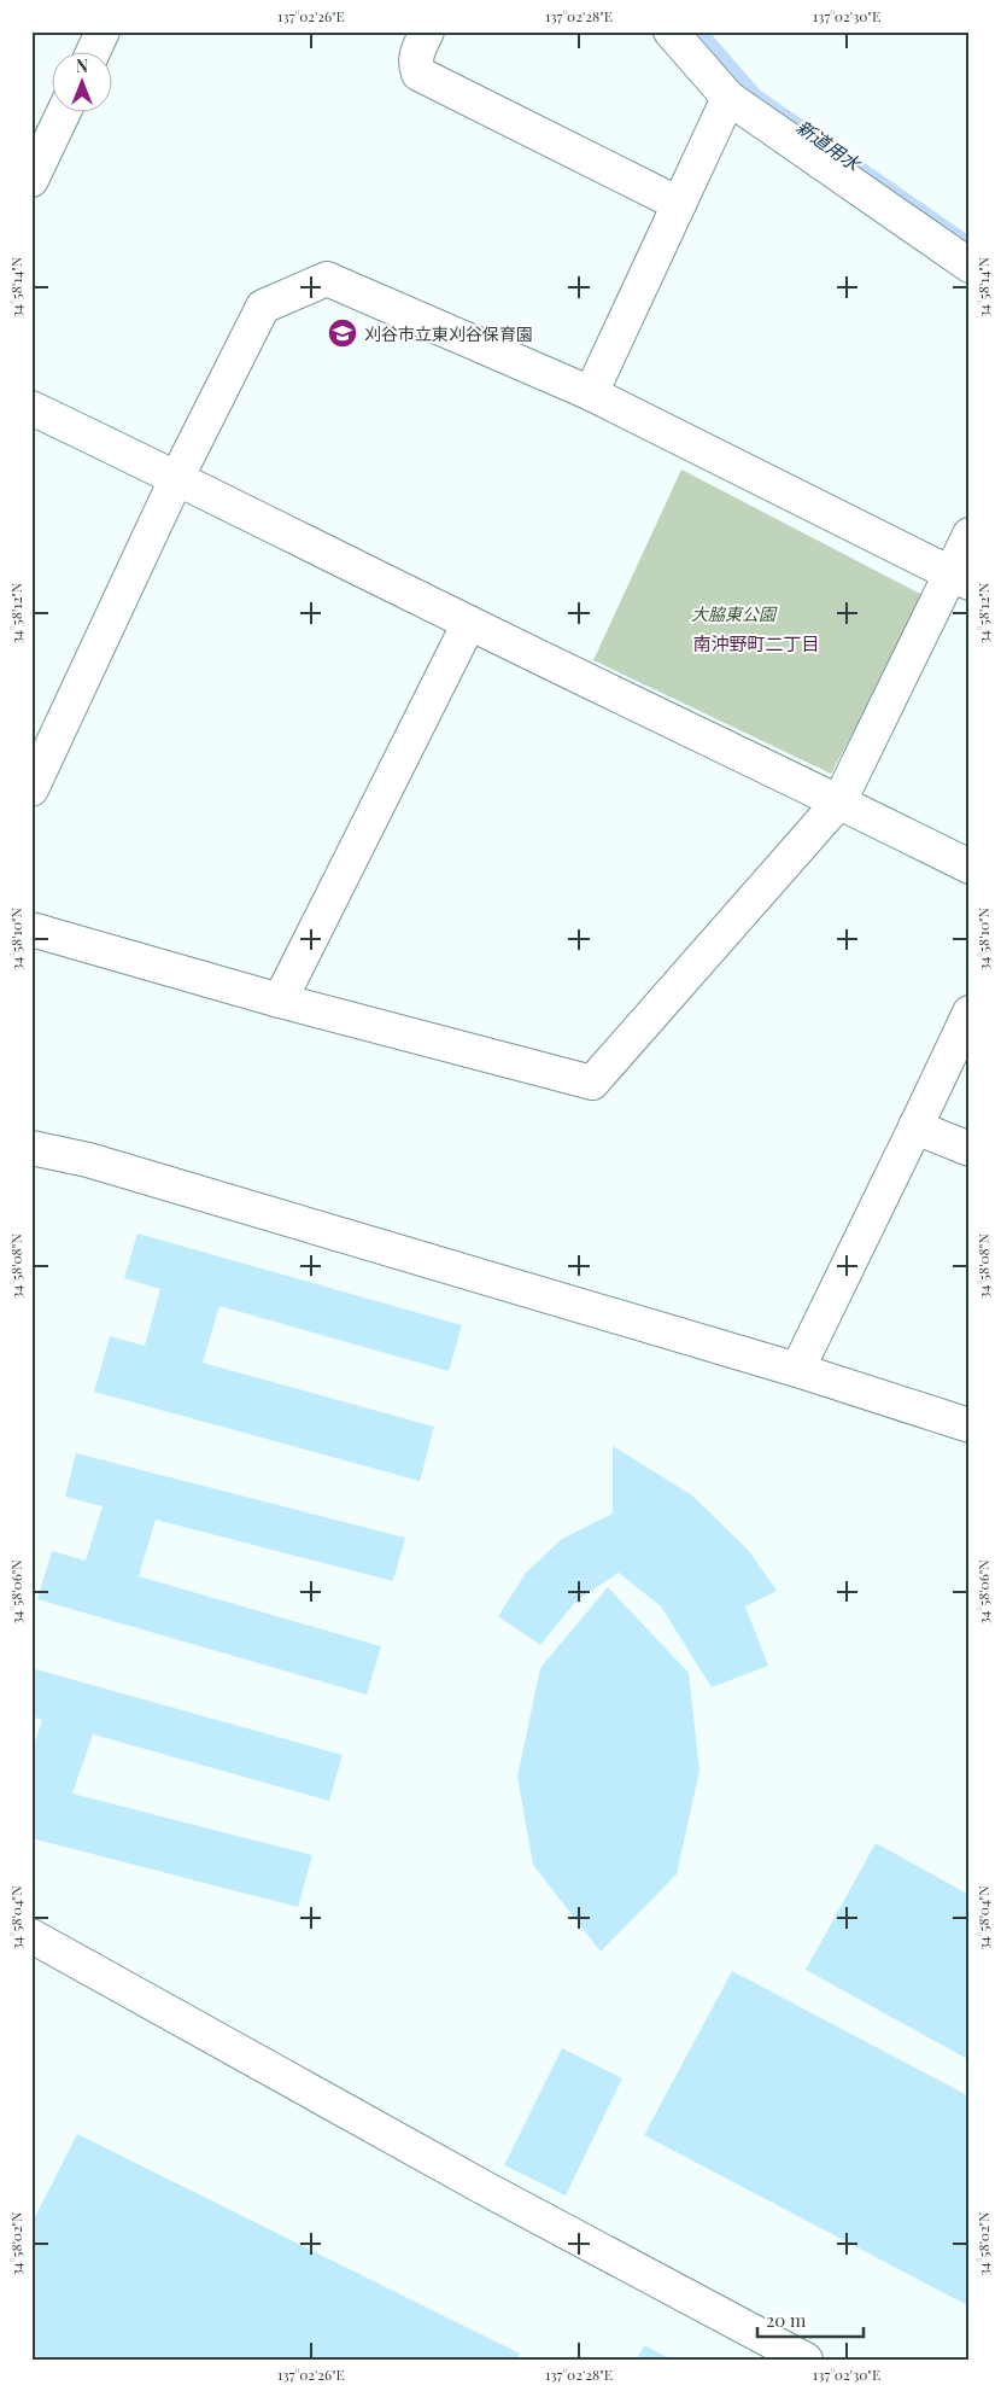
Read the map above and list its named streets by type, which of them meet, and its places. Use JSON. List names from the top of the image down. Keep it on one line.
{"districts":["南沖野町二丁目"],"water":["新道用水"],"parks":["大脇東公園"],"places":{"school or university":["刈谷市立東刈谷保育園"]},"scale_bar":"20 m","north":"top","coordinates":["137°02'26\"E","137°02'28\"E","137°02'30\"E","34°58'14\"N","34°58'12\"N","34°58'10\"N","34°58'08\"N","34°58'06\"N","34°58'04\"N","34°58'02\"N"]}
